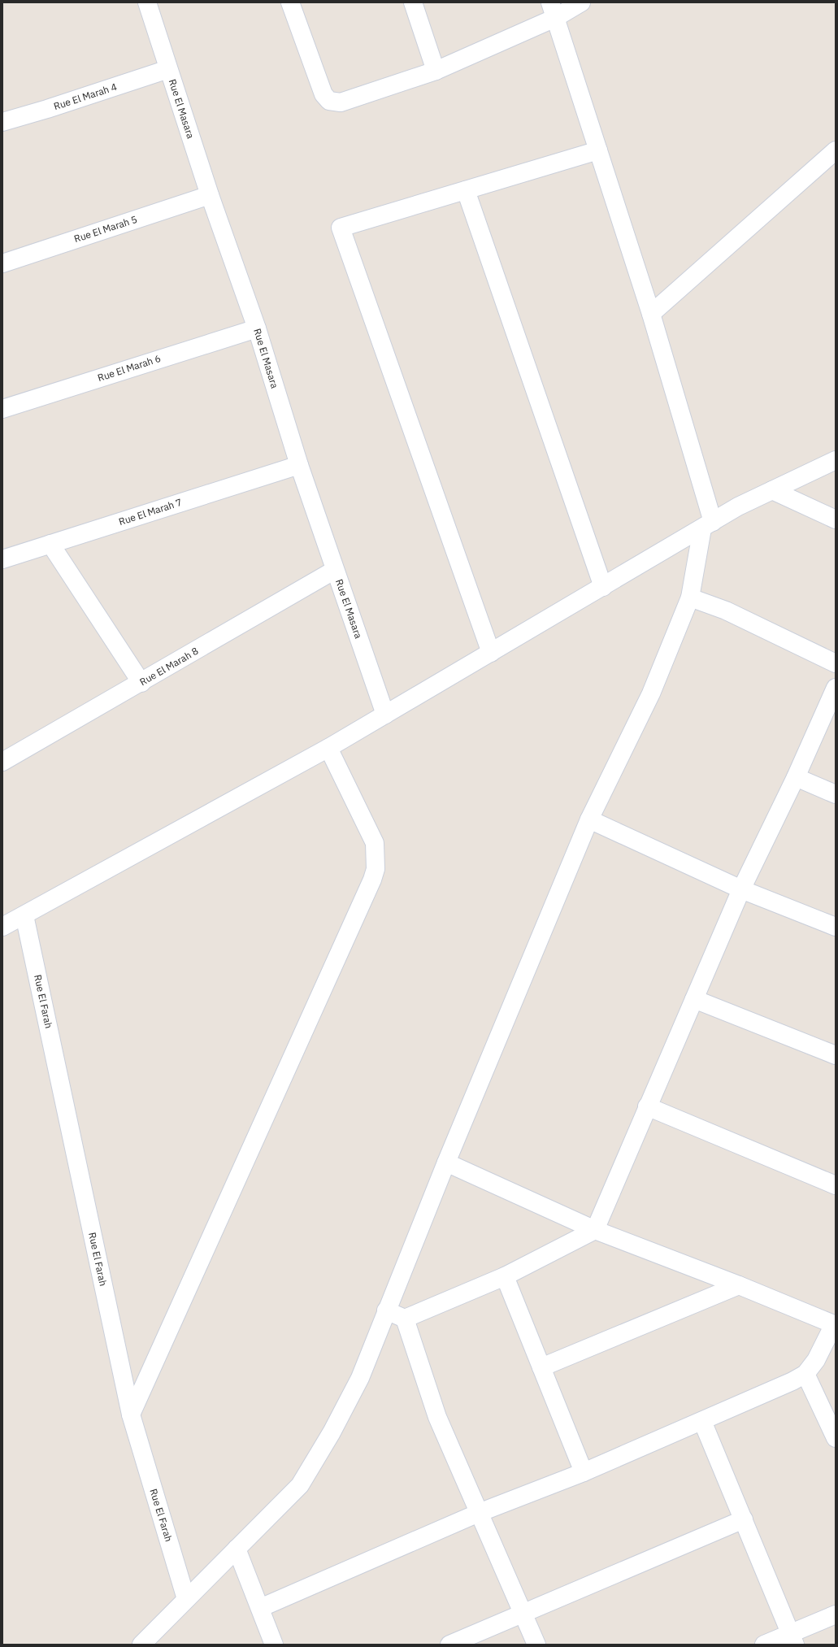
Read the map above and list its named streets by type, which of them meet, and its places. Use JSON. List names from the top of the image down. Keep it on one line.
{"streets":{"street":["Rue El Marah 4","Rue El Masara","Rue El Marah 5","Rue El Marah 6","Rue El Marah 7","Rue El Marah 8","Rue El Farah"]},"crossings":[["Rue El Marah 4","Rue El Masara"],["Rue El Masara","Rue El Marah 5"],["Rue El Masara","Rue El Marah 6"],["Rue El Masara","Rue El Marah 7"],["Rue El Masara","Rue El Marah 8"]]}
